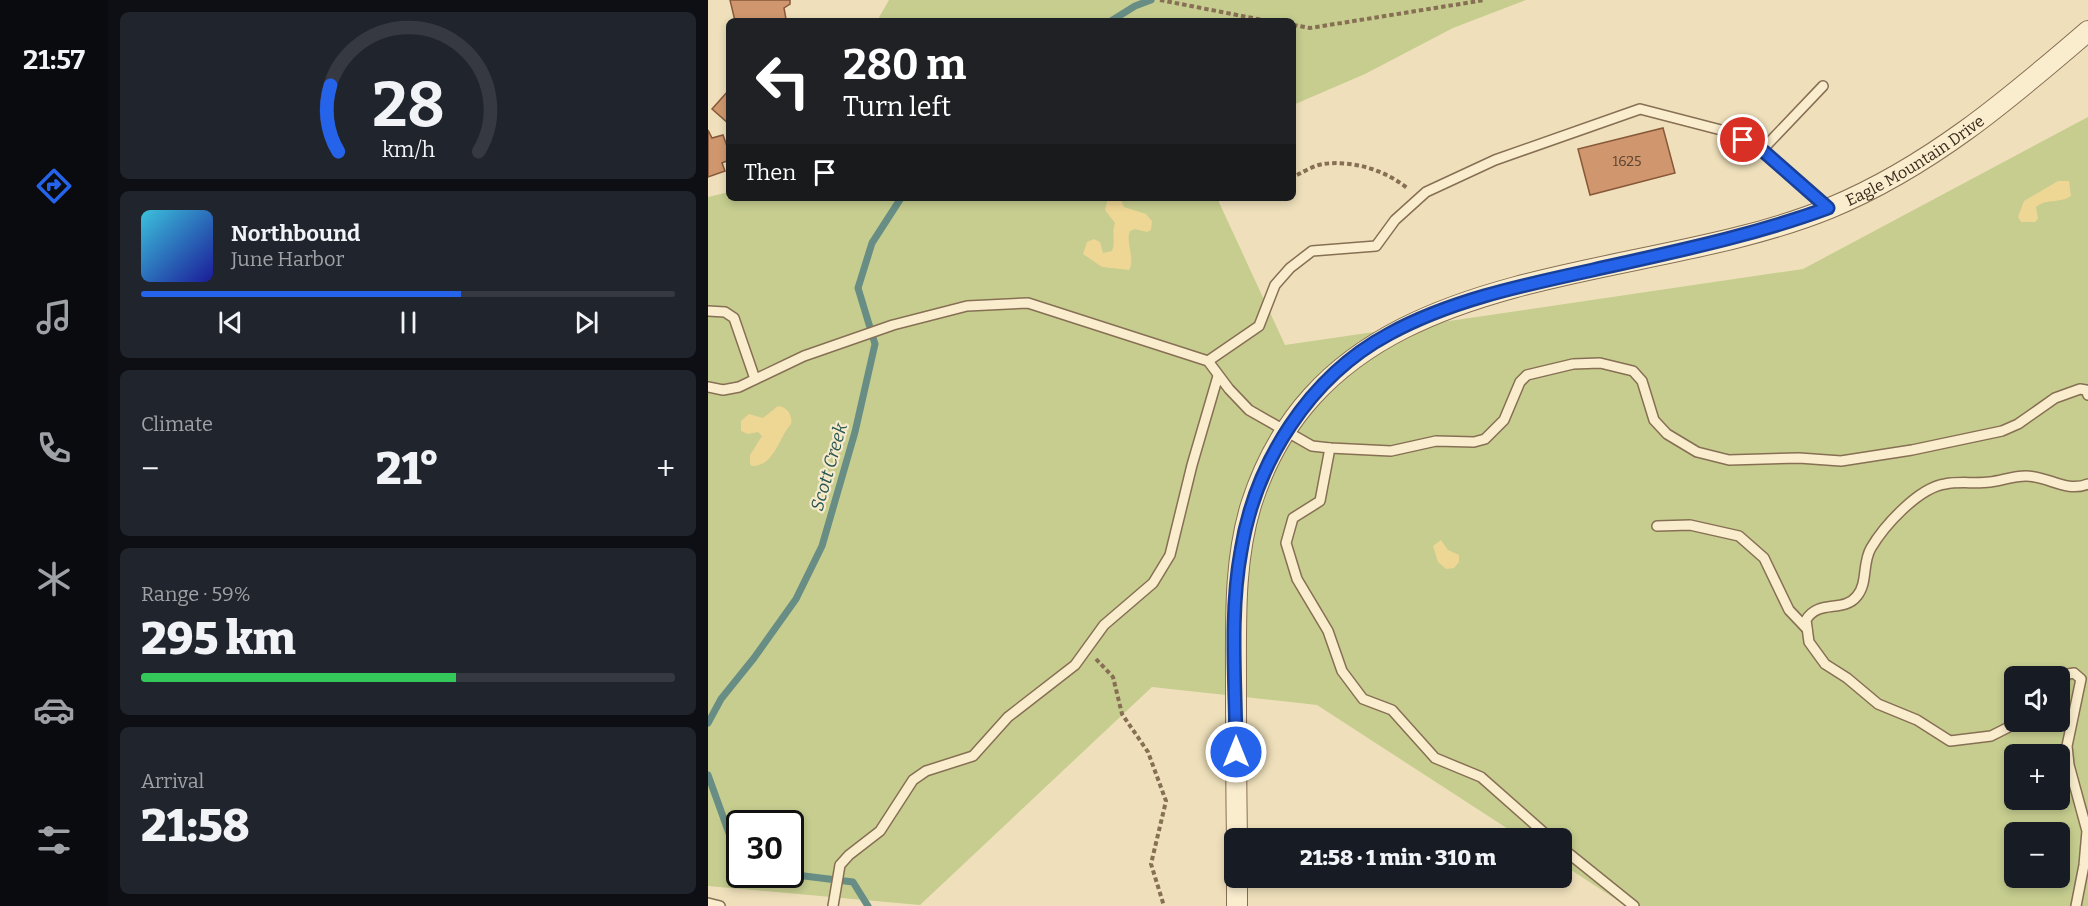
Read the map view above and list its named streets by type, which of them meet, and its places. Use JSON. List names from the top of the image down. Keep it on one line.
{"streets":{"street":["Eagle Mountain Drive"]},"water":["Scott Creek"],"house_numbers":["1625"],"page":{"tabs":"21:57","turn":["280 m","Turn left"],"then":"Then","song":["Northbound","June Harbor"],"tile":["Climate",["Range · 59%","295 km"],["Arrival","21:58"]],"heat":["−","21°","+"],"map_buttons":["+","−"],"limit":"30","trip":"21:58 · 1 min · 310 m","gauge":["28","km/h"]}}
